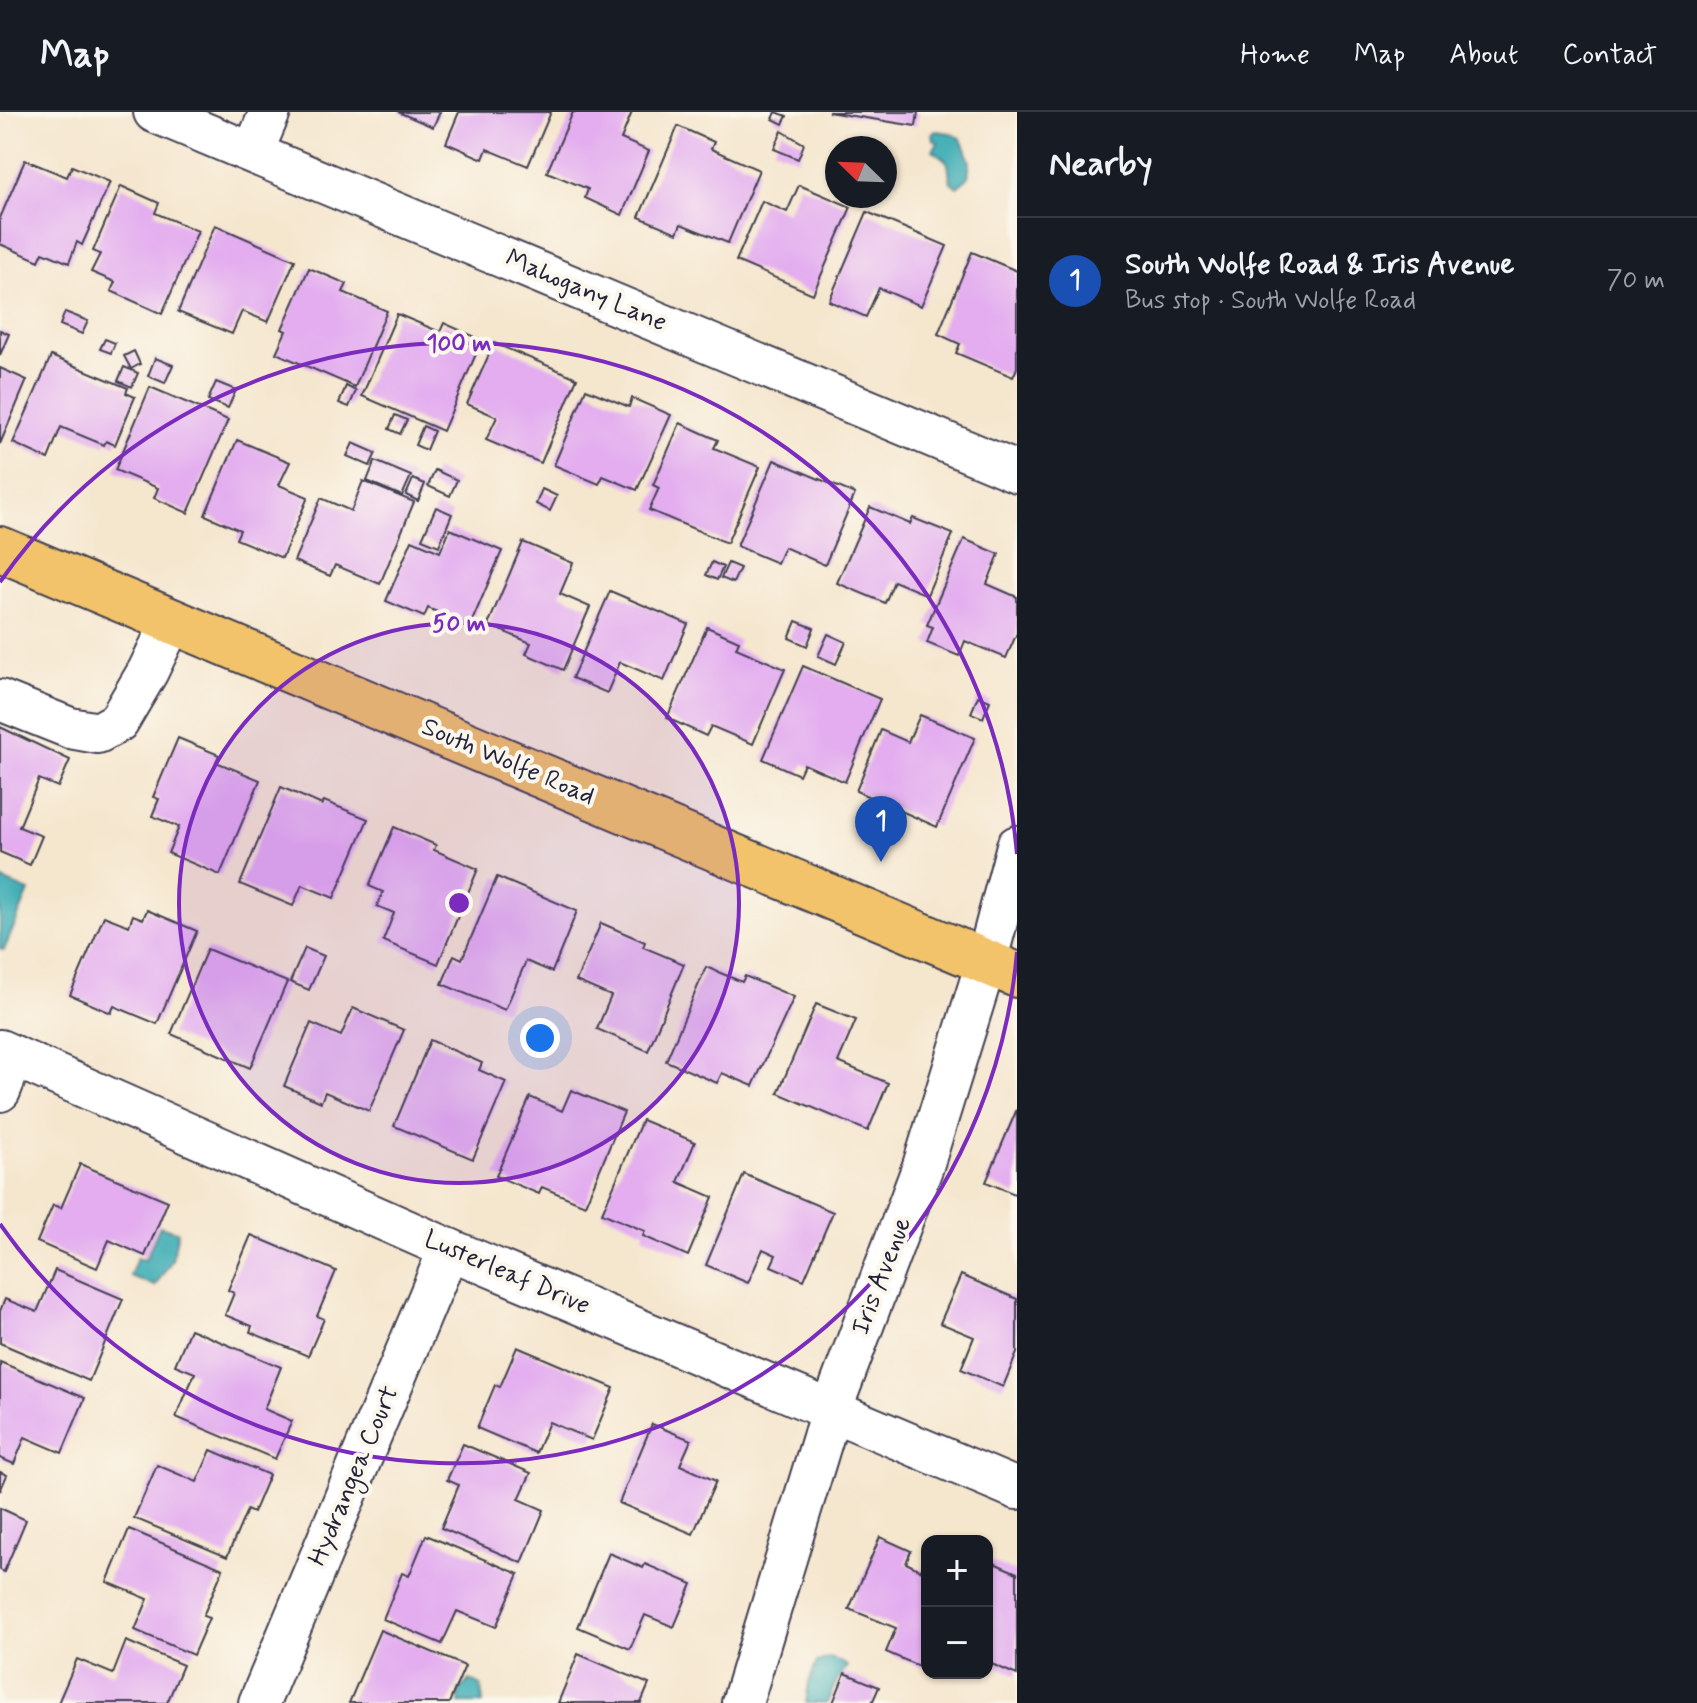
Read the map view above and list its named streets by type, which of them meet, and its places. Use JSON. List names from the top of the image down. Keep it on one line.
{"streets":{"main road":["South Wolfe Road"],"street":["Mahogany Lane","Lusterleaf Drive","Iris Avenue","Hydrangea Court"]},"crossings":[["South Wolfe Road","Iris Avenue"],["Lusterleaf Drive","Iris Avenue"],["Lusterleaf Drive","Hydrangea Court"]],"north":"top left","page":{"header":"Map","nav":["Home","Map","About","Contact"],"heading":"Nearby","list":[{"mark":"1","name":"South Wolfe Road & Iris Avenue","note":"Bus stop · South Wolfe Road","value":"70 m"}],"pins":"1","map_buttons":["+","−"]},"rings":["100 m","50 m"]}
